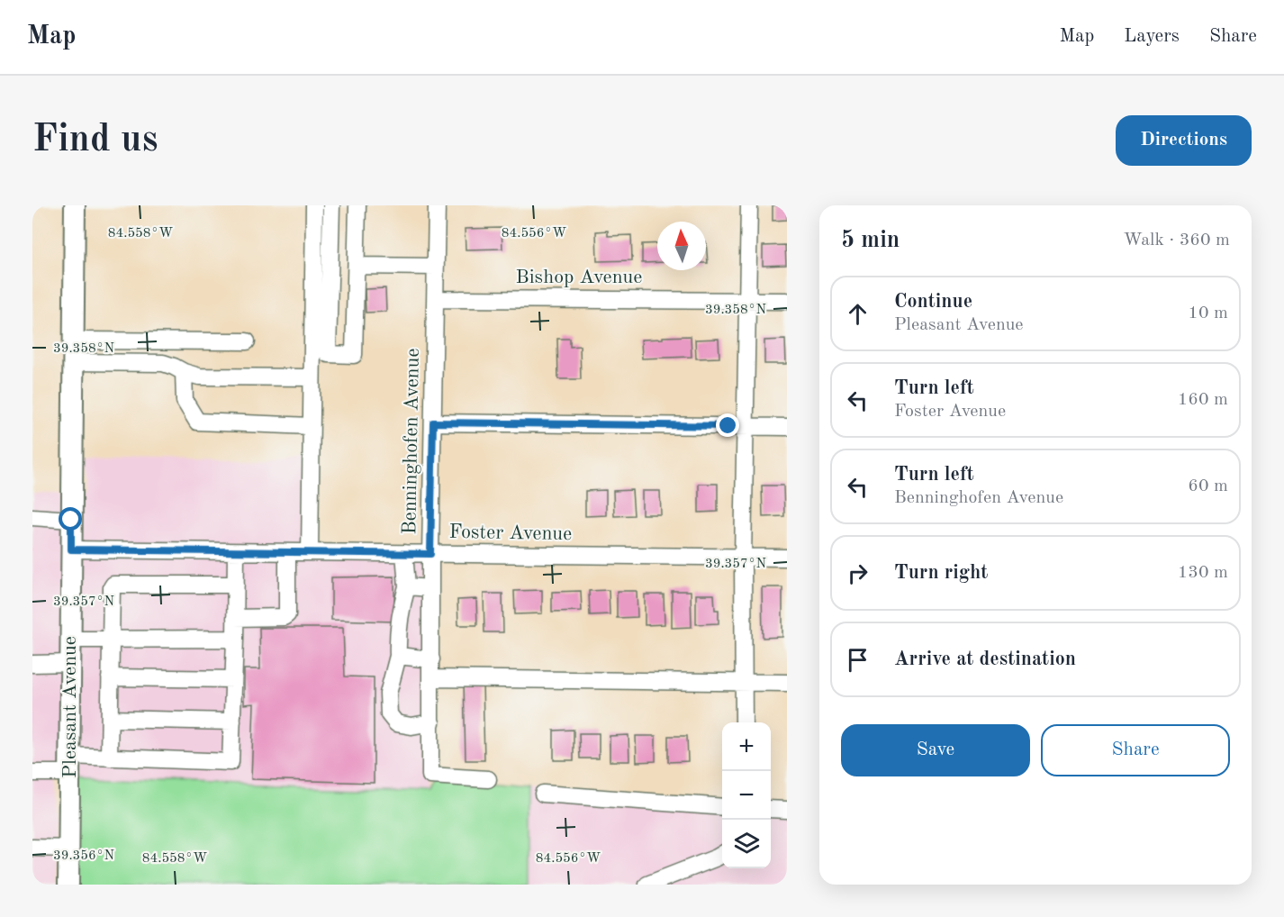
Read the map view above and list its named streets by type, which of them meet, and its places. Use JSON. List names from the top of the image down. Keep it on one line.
{"streets":{"main road":["Pleasant Avenue"],"street":["Bishop Avenue","Benninghofen Avenue","Foster Avenue"]},"crossings":[["Bishop Avenue","Benninghofen Avenue"],["Benninghofen Avenue","Foster Avenue"],["Foster Avenue","Pleasant Avenue"]],"north":"top","page":{"header":"Map","nav":["Map","Layers","Share"],"buttons":["Directions",["Save","Share"]],"title":"Find us","heading":["5 min","Walk · 360 m"],"list":[["Continue","Pleasant Avenue","10 m"],["Turn left","Foster Avenue","160 m"],["Turn left","Benninghofen Avenue","60 m"],["Turn right","130 m"],"Arrive at destination"],"map_buttons":["+","−"]},"coordinates":["84.558°W","84.556°W","39.358°N","39.357°N","39.356°N"]}
